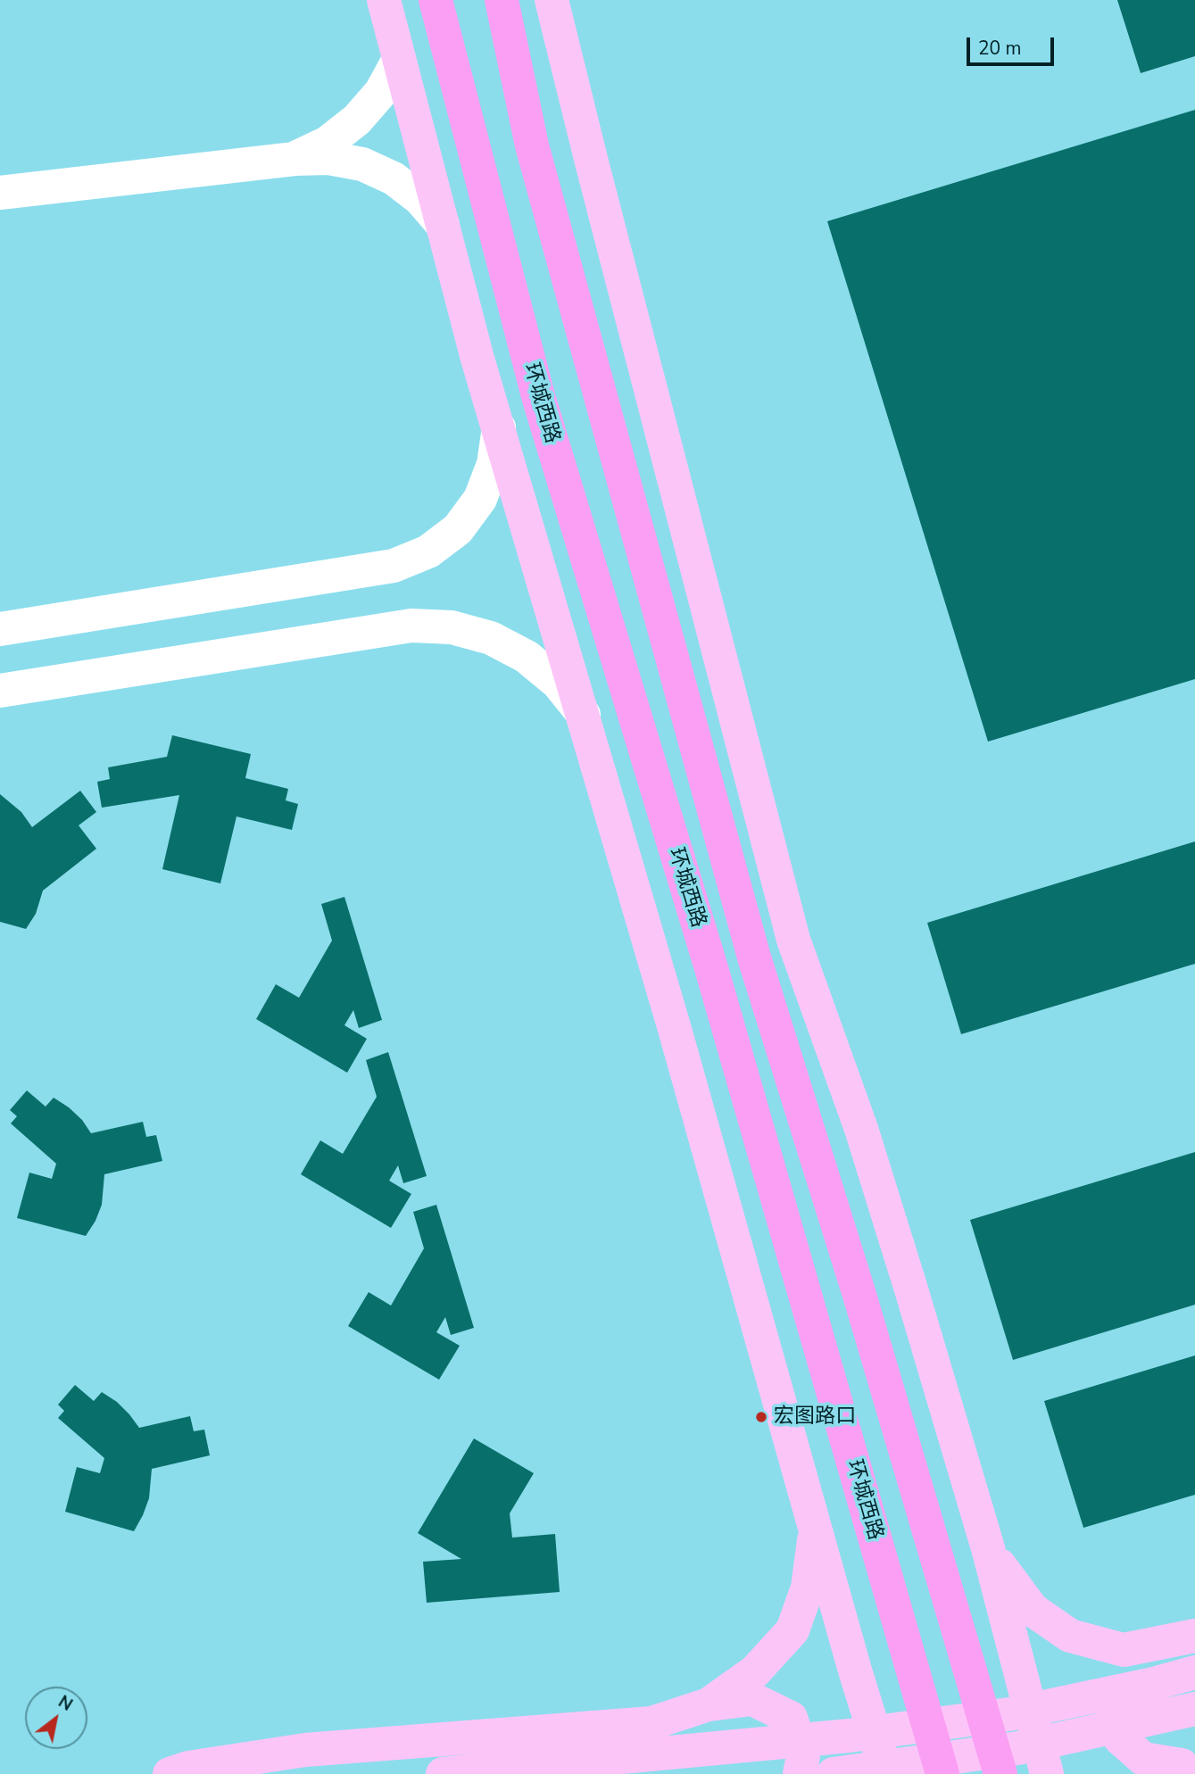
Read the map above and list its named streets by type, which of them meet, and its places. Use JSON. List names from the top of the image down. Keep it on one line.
{"streets":{"highway":["环城西路"]},"places":["宏图路口"],"scale_bar":"20 m","north":"top right"}
